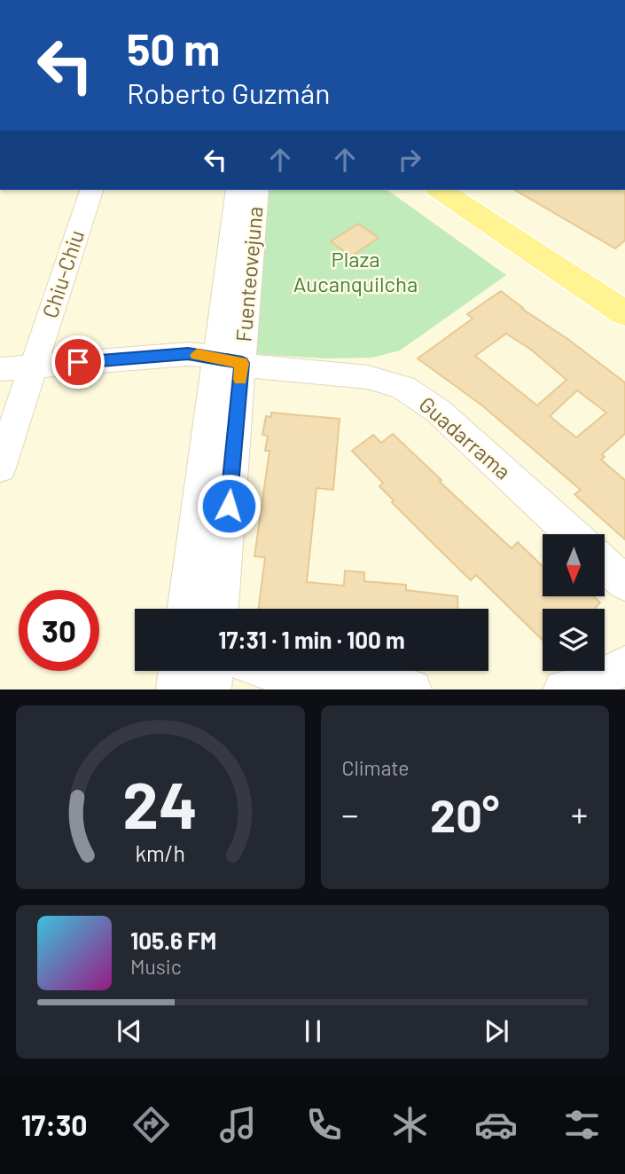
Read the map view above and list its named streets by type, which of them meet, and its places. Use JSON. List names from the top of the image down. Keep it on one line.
{"streets":{"street":["Chiu-Chiu","Fuenteovejuna","Guadarrama"]},"crossings":[["Chiu-Chiu","Guadarrama"],["Fuenteovejuna","Guadarrama"]],"parks":["Plaza Aucanquilcha"],"north":"bottom","page":{"turn":["50 m","Roberto Guzmán"],"limit":"30","trip":"17:31 · 1 min · 100 m","tile":"Climate","heat":["−","20°","+"],"song":["105.6 FM","Music"],"tabs":"17:30","gauge":["24","km/h"]}}
